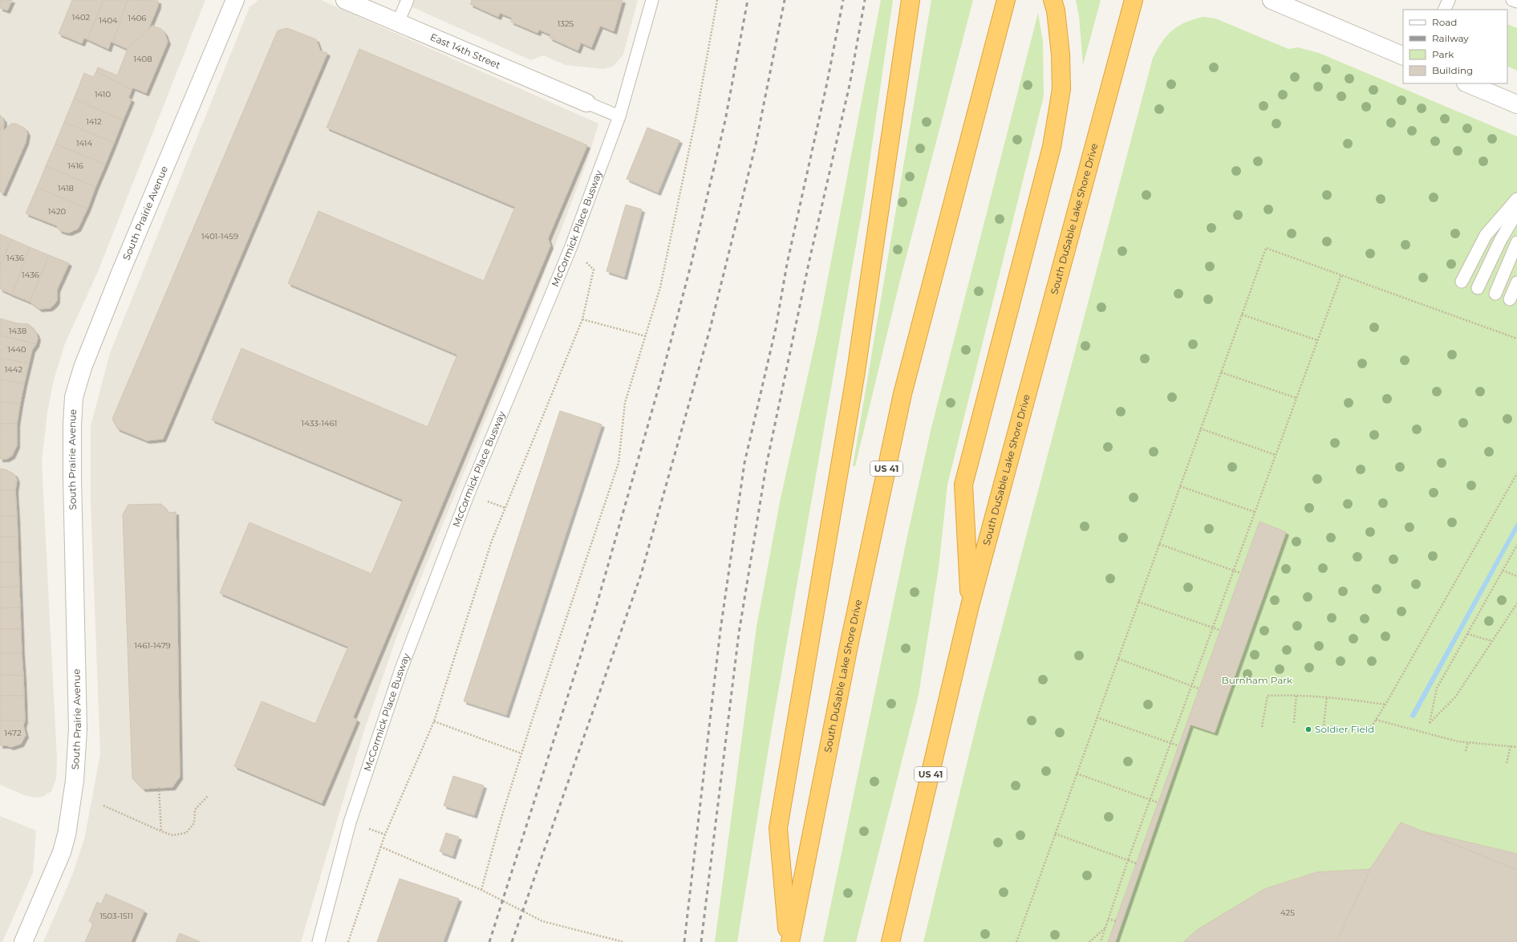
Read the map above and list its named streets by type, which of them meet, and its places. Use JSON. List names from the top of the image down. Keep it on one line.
{"streets":{"highway":["South DuSable Lake Shore Drive","US 41"],"street":["East 14th Street","South Prairie Avenue"],"lane":["McCormick Place Busway"]},"parks":["Burnham Park"],"places":["Soldier Field"],"house_numbers":["1402","1406","1404","1325","1408","1410","1412","1414","1416","1418","1420","1401-1459","1436","1436","1438","1440","1442","1433-1461","1461-1479","1472","425","1503-1511"],"legend":["Road","Railway","Park","Building"]}
